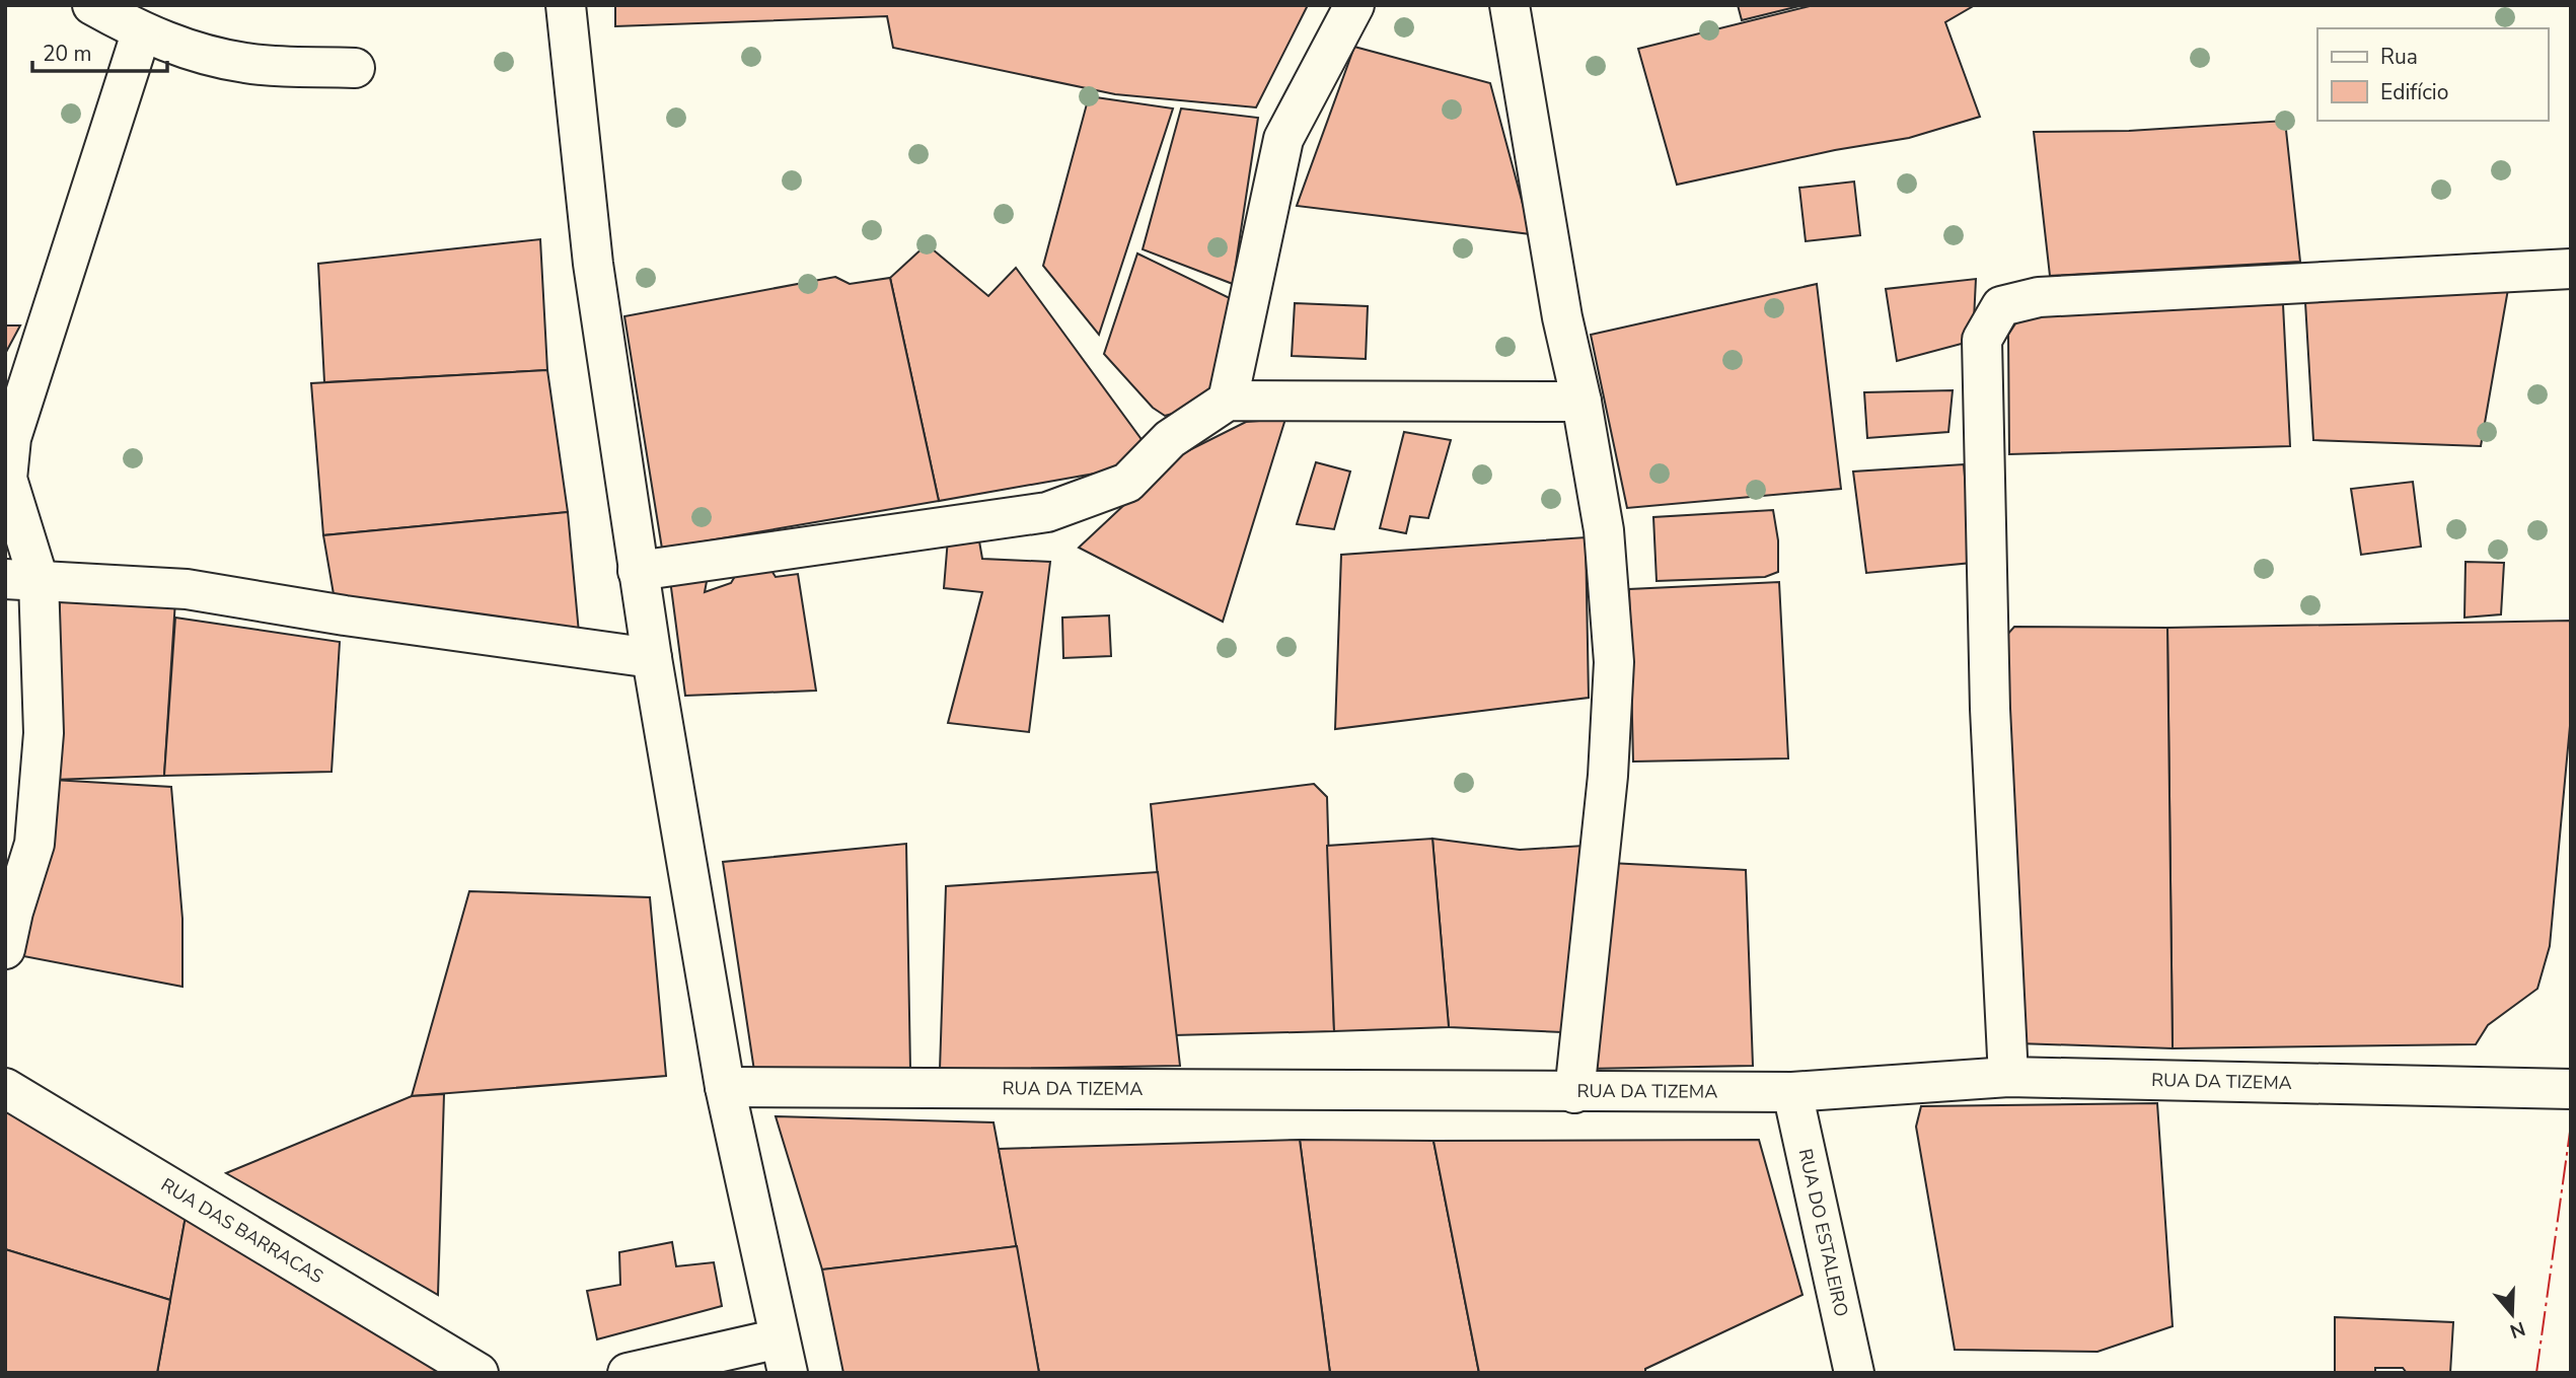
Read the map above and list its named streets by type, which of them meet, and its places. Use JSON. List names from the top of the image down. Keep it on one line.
{"streets":{"street":["RUA DA TIZEMA","RUA DAS BARRACAS","RUA DO ESTALEIRO"]},"crossings":[["RUA DA TIZEMA","RUA DO ESTALEIRO"]],"legend":["Rua","Edifício"],"scale_bar":"20 m","north":"bottom"}
